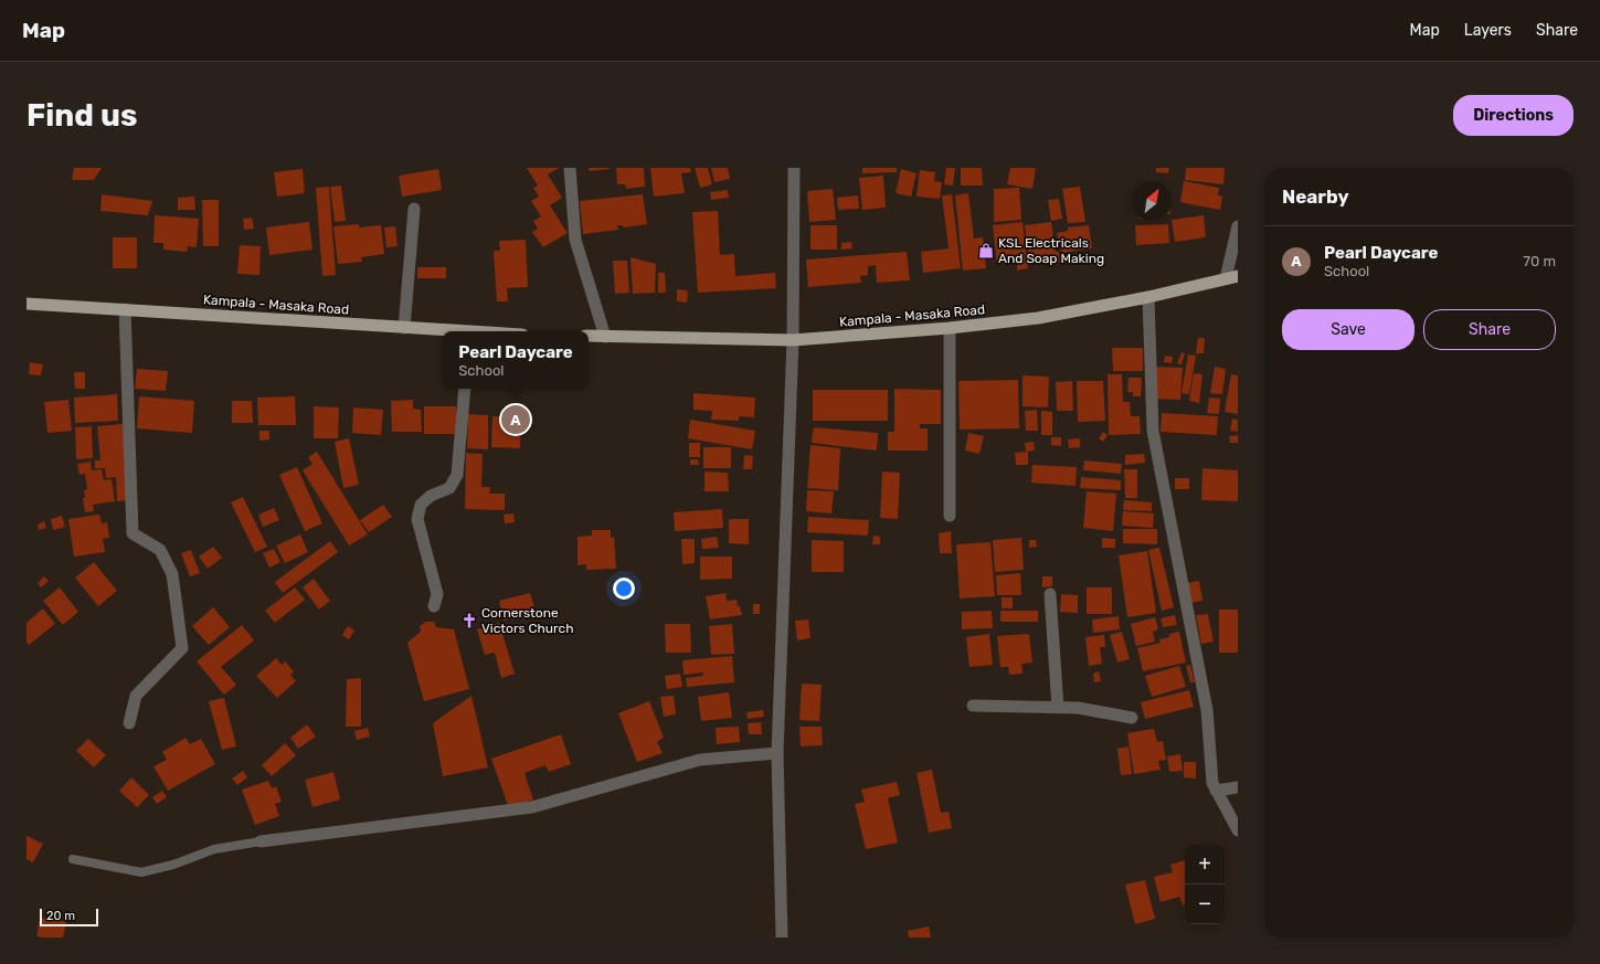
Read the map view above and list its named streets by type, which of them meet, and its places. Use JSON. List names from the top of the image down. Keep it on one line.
{"streets":{"main road":["Kampala - Masaka Road"]},"places":{"shop":["KSL Electricals And Soap Making"],"church":["Cornerstone Victors Church"]},"scale_bar":"20 m","north":"top right","page":{"header":"Map","nav":["Map","Layers","Share"],"buttons":["Directions",["Save","Share"]],"title":"Find us","heading":"Nearby","list":[{"mark":"A","name":"Pearl Daycare","note":"School","value":"70 m"}],"popup":["Pearl Daycare","School"],"pins":"A","map_buttons":["+","−"],"scale":"20 m"}}
